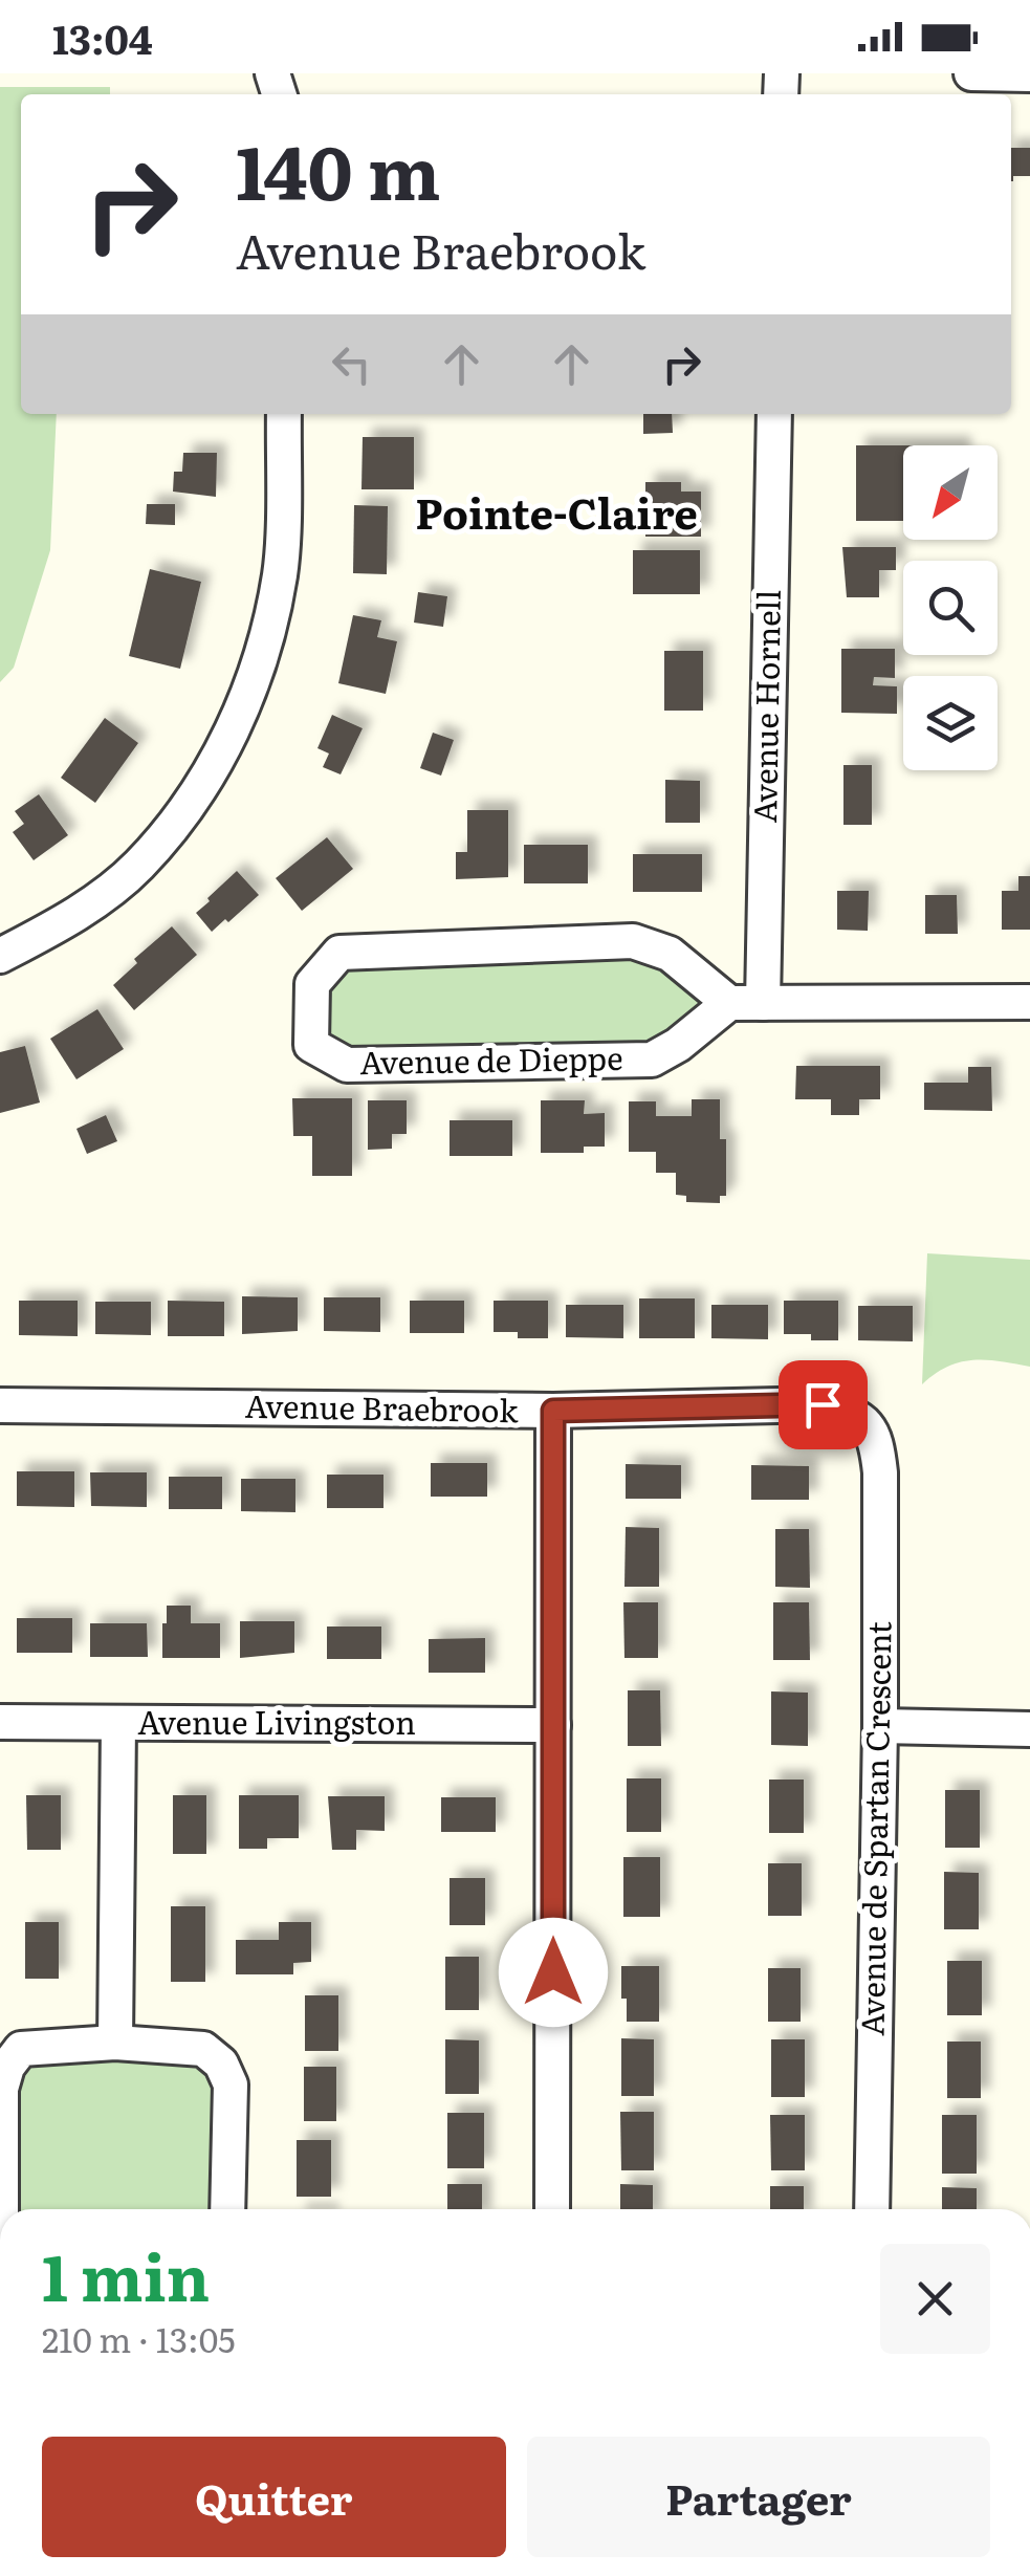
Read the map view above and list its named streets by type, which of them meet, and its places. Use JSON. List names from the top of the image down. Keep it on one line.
{"streets":{"street":["Avenue Hornell","Avenue de Dieppe","Avenue Braebrook","Avenue Livingston","Avenue de Spartan Crescent"]},"crossings":[["Avenue Hornell","Avenue de Dieppe"],["Avenue Braebrook","Avenue de Spartan Crescent"]],"districts":["Pointe-Claire"],"north":"bottom left","page":{"status":"13:04","turn":["140 m","Avenue Braebrook"],"heading":["1 min","210 m · 13:05"],"buttons":["Quitter","Partager"]}}
